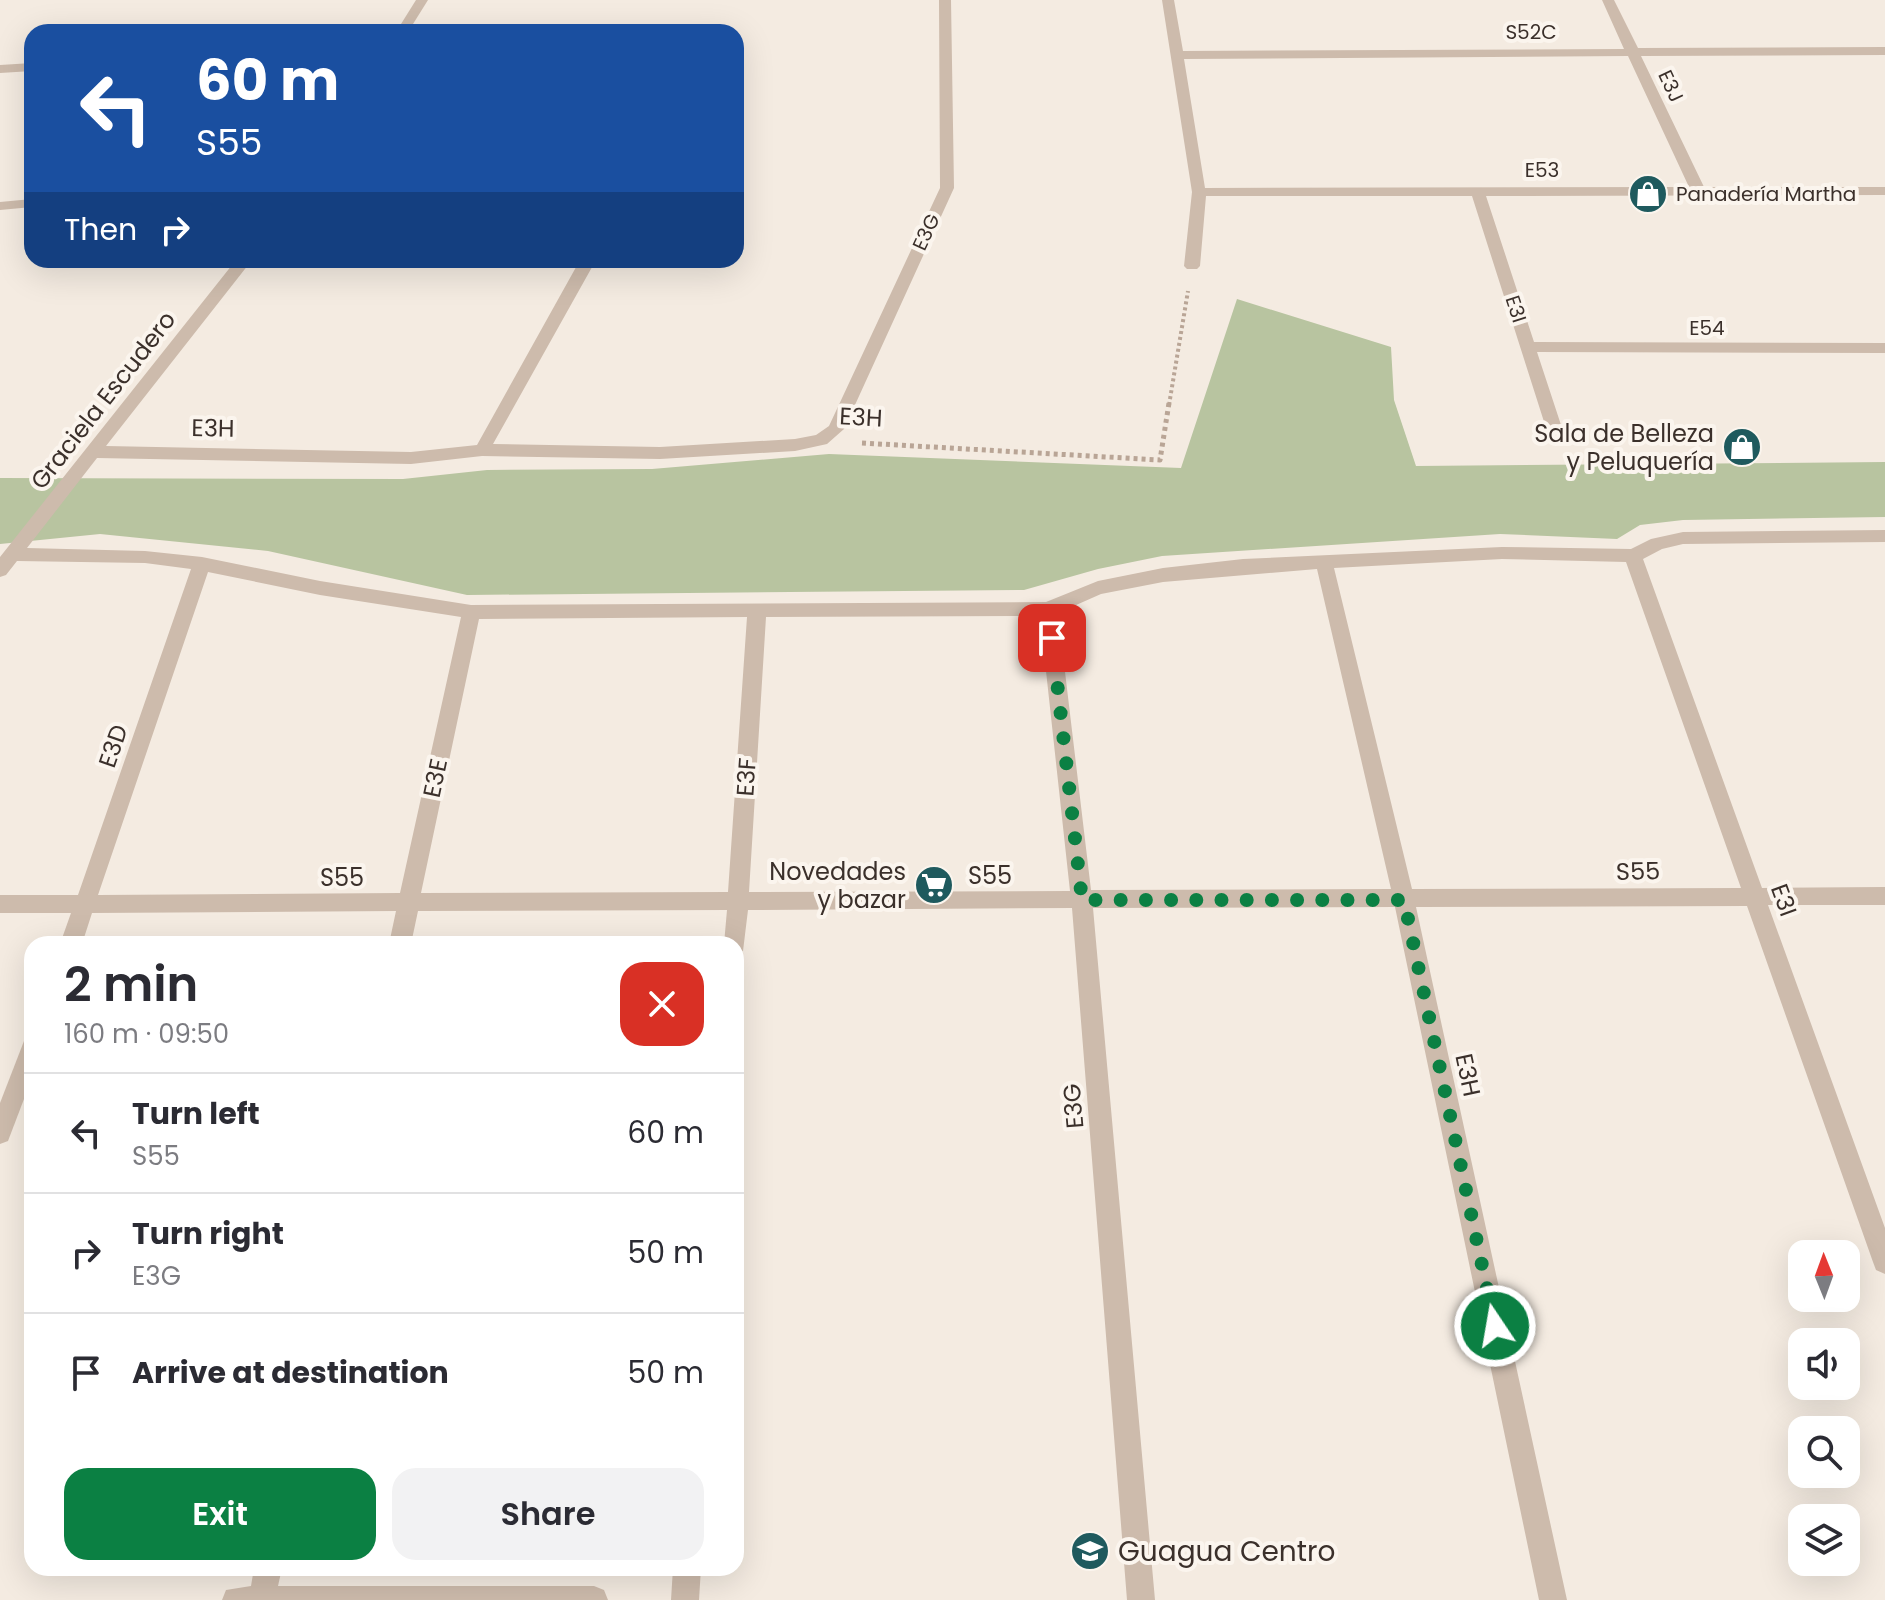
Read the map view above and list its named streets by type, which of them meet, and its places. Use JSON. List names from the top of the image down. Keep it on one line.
{"streets":{"street":["S52C","E3J","E53","E3G","E3I","E54","Graciela Escudero","E3H","E3D","E3F","E3E","S55"]},"crossings":[["S52C","E3J"],["E3J","E53"],["E53","E3I"],["E3G","E3H"],["E3G","S55"],["E3I","E54"],["E3I","S55"],["Graciela Escudero","E3H"],["E3H","S55"],["E3D","S55"],["E3F","S55"],["E3E","S55"]],"places":{"shop":["Panadería Martha","Sala de Belleza y Peluquería"],"supermarket":["Novedades y bazar"],"school or university":["Guagua Centro"]},"north":"top","page":{"turn":["60 m","S55"],"then":"Then","heading":["2 min","160 m · 09:50"],"list":[{"name":"Turn left","note":"S55","value":"60 m"},{"name":"Turn right","note":"E3G","value":"50 m"},{"name":"Arrive at destination","value":"50 m"}],"buttons":["Exit","Share"]}}
